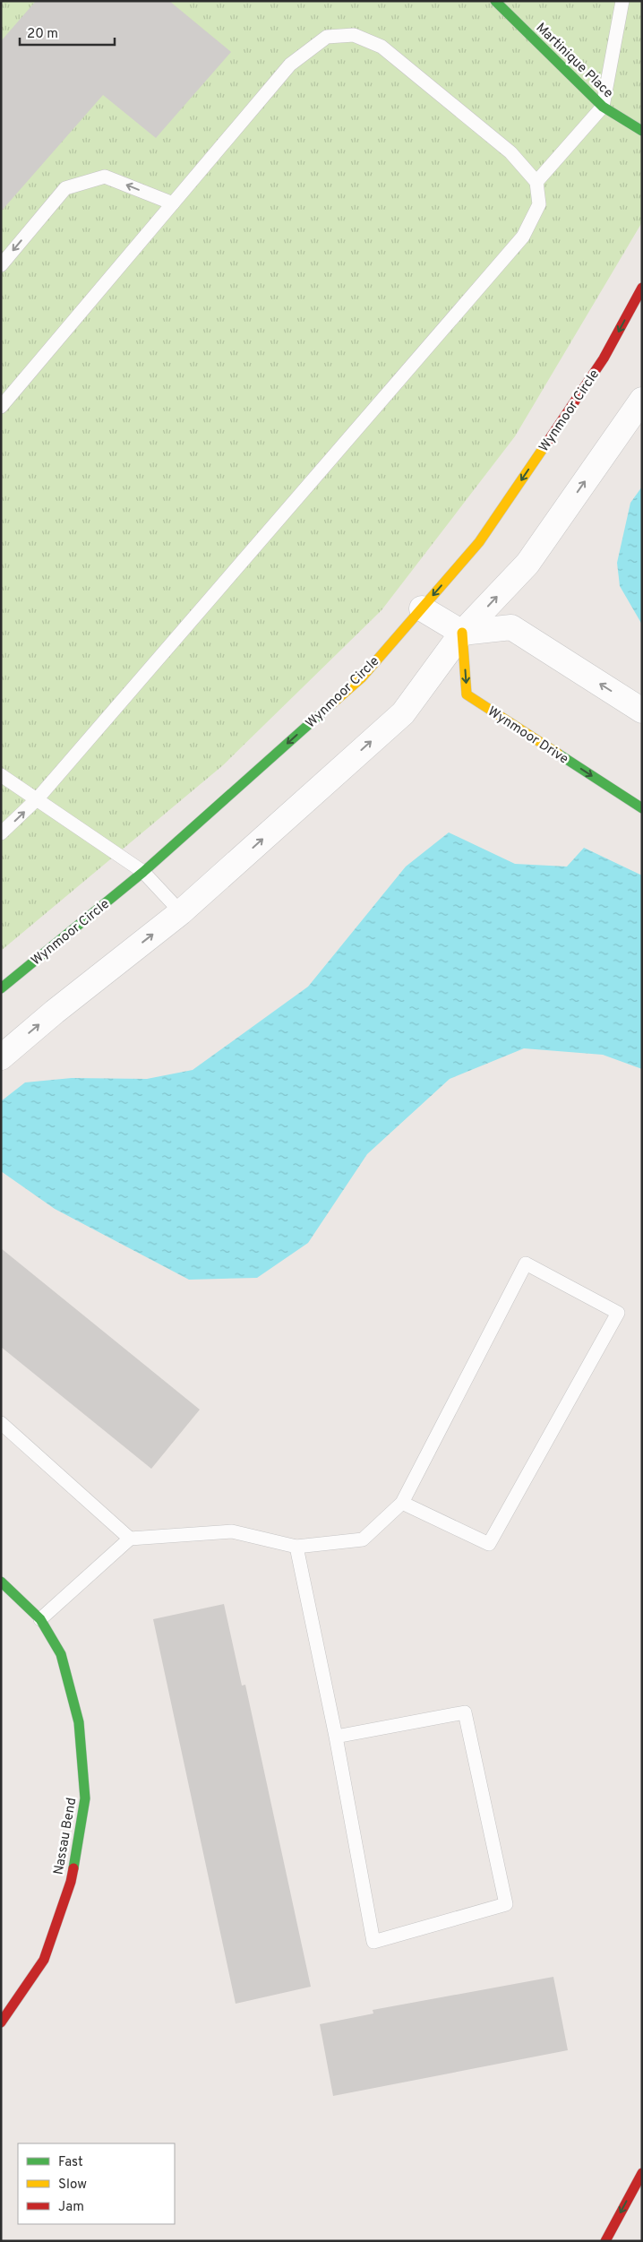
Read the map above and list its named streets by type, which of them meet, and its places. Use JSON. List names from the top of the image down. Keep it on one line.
{"streets":{"street":["Martinique Place","Wynmoor Circle","Wynmoor Drive","Nassau Bend"]},"one_way":["Wynmoor Drive"],"legend":["Fast","Slow","Jam"],"scale_bar":"20 m"}
